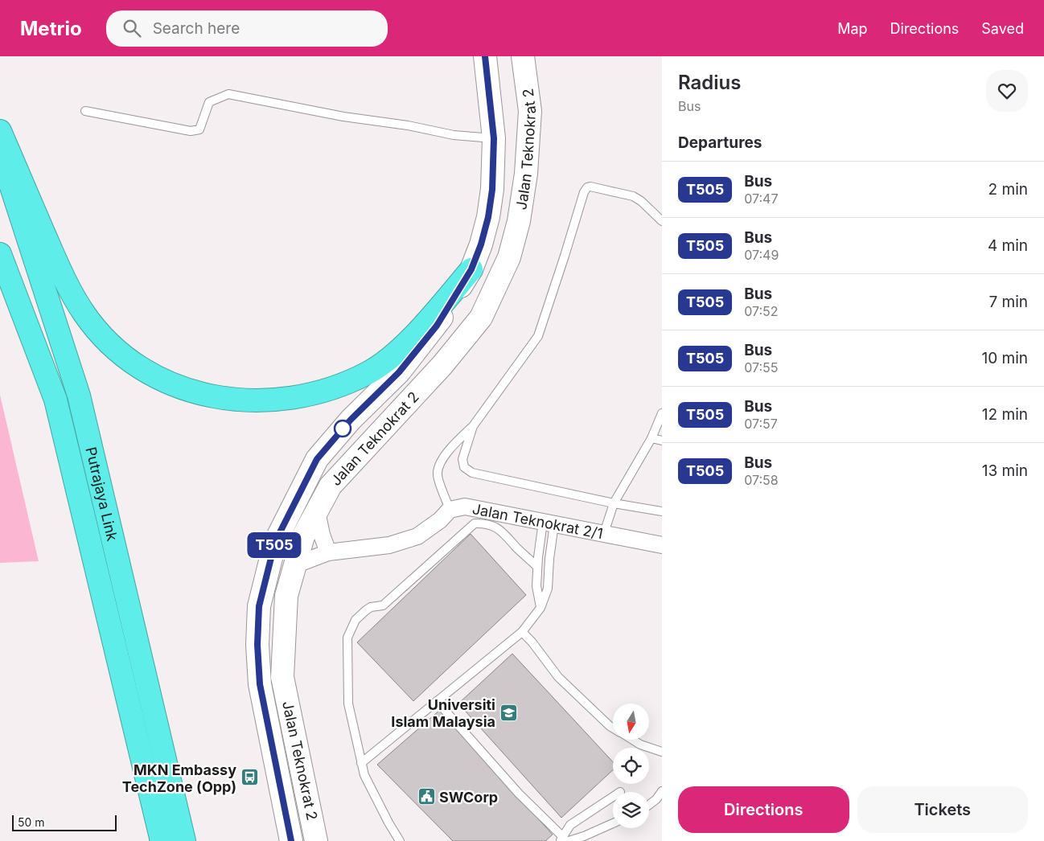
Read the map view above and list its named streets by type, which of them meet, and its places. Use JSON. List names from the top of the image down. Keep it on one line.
{"streets":{"highway":["Putrajaya Link"],"main road":["Jalan Teknokrat 2"],"street":["Jalan Teknokrat 2/1"]},"places":{"school or university":["Universiti Islam Malaysia"],"bus stop":["MKN Embassy TechZone (Opp)"],"public building":["SWCorp"]},"lines":["bus line T505"],"scale_bar":"50 m","north":"bottom","page":{"header":"Metrio","search":"Search here","nav":["Map","Directions","Saved"],"on_map":"T505","heading":[["Radius","Bus"],"Departures"],"list":[{"mark":"T505","name":"Bus","note":"07:47","value":"2 min"},{"mark":"T505","name":"Bus","note":"07:49","value":"4 min"},{"mark":"T505","name":"Bus","note":"07:52","value":"7 min"},{"mark":"T505","name":"Bus","note":"07:55","value":"10 min"},{"mark":"T505","name":"Bus","note":"07:57","value":"12 min"},{"mark":"T505","name":"Bus","note":"07:58","value":"13 min"}],"buttons":["Directions","Tickets"],"scale":"50 m"}}
